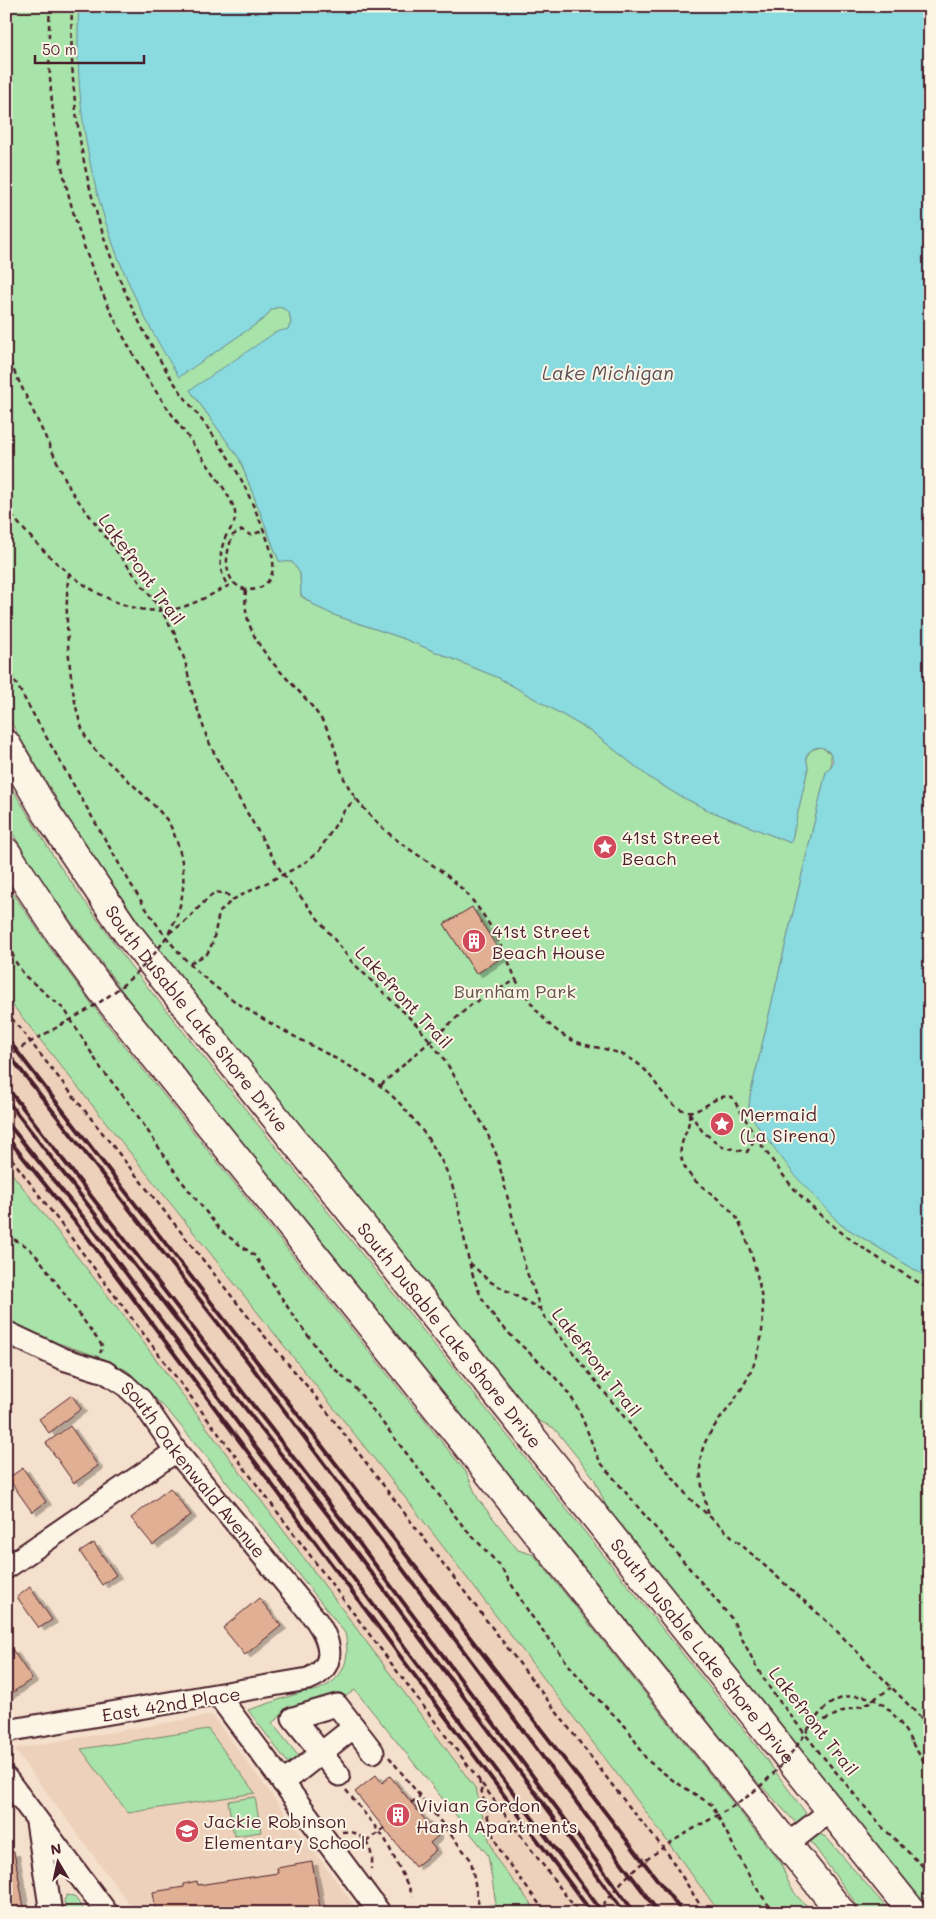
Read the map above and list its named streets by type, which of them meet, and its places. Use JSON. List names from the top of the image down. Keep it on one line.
{"streets":{"highway":["South DuSable Lake Shore Drive"],"street":["South Oakenwald Avenue","East 42nd Place"],"path":["Lakefront Trail"]},"crossings":[["South Oakenwald Avenue","East 42nd Place"]],"water":["Lake Michigan"],"parks":["Burnham Park"],"places":{"place":["41st Street Beach","Mermaid (La Sirena)"],"building":["41st Street Beach House","Vivian Gordon Harsh Apartments"],"school or university":["Jackie Robinson Elementary School"]},"scale_bar":"50 m","north":"top"}
